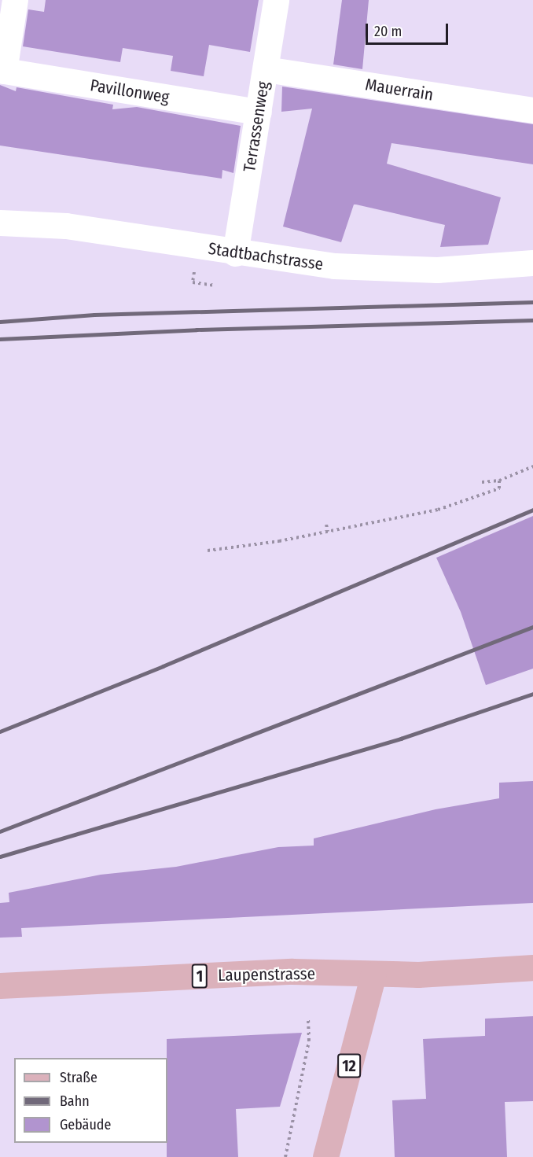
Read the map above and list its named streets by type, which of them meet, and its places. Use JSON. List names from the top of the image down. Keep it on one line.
{"streets":{"main road":["Laupenstrasse","1","12"],"street":["Mauerrain","Pavillonweg","Terrassenweg","Stadtbachstrasse"]},"crossings":[["Mauerrain","Terrassenweg"],["Pavillonweg","Terrassenweg"],["Terrassenweg","Stadtbachstrasse"],["Laupenstrasse","12"]],"legend":["Straße","Bahn","Gebäude"],"scale_bar":"20 m"}
